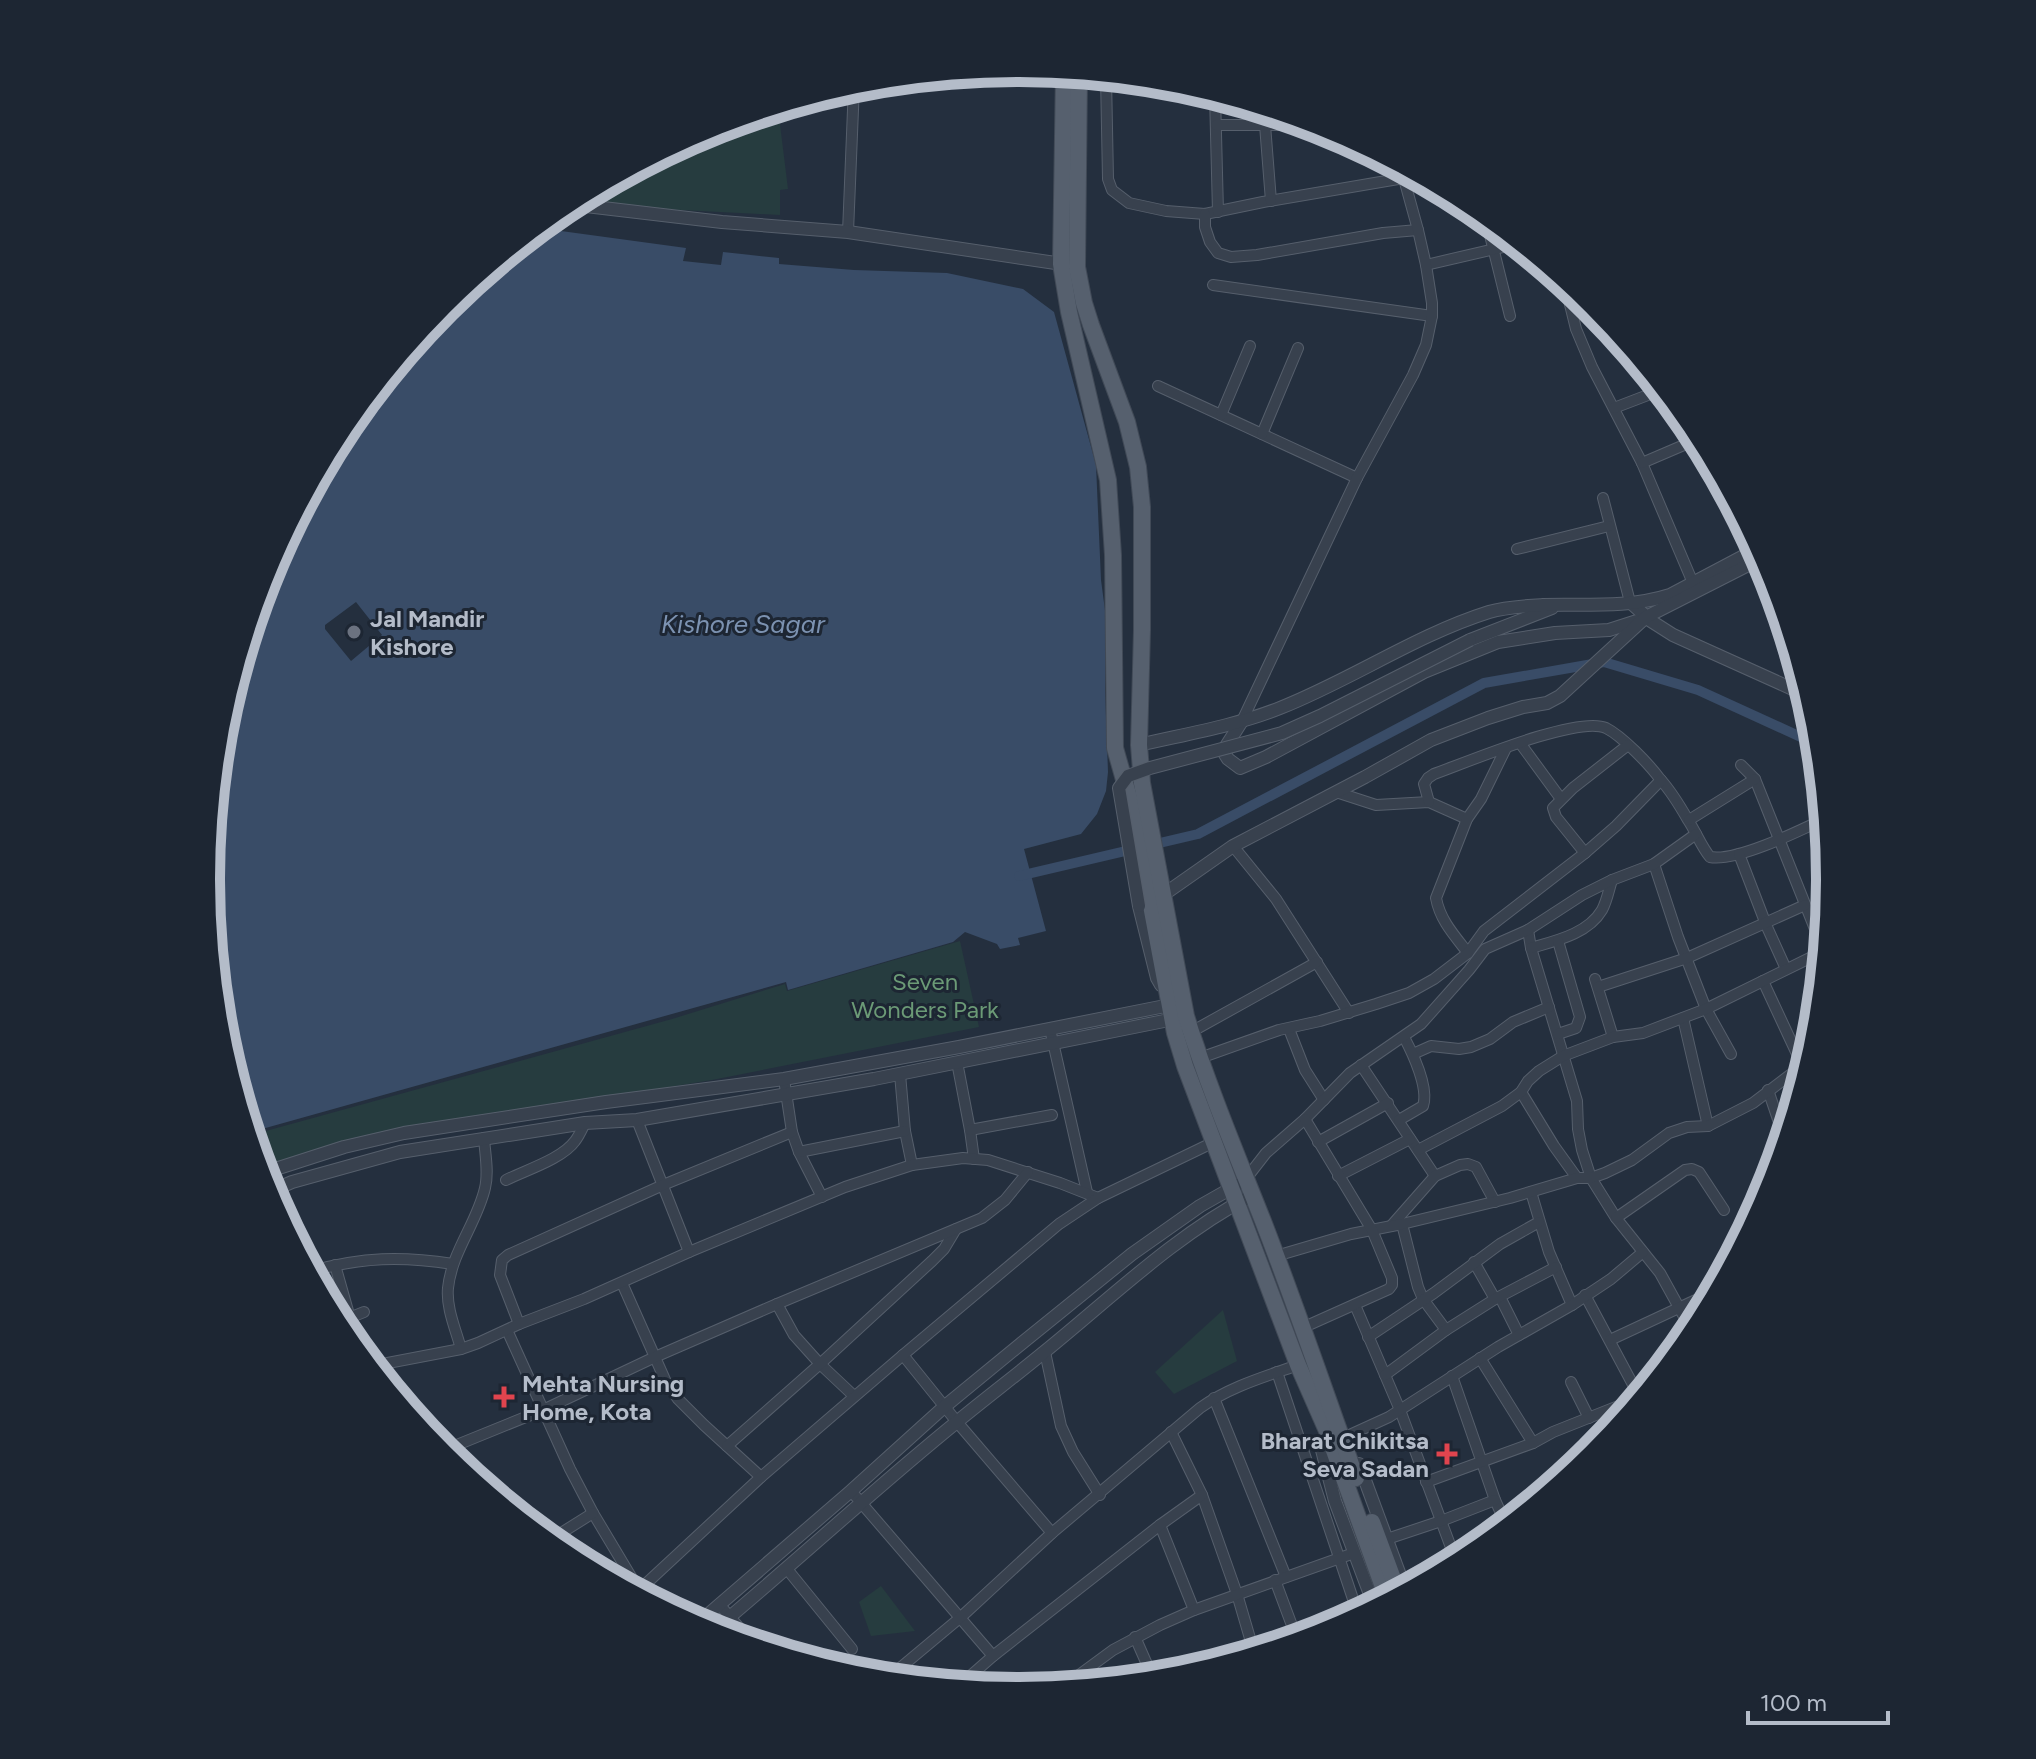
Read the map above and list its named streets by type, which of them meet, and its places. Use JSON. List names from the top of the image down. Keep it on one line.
{"water":["Kishore Sagar"],"parks":["Seven Wonders Park"],"places":{"other":["Jal Mandir Kishore"],"health":["Mehta Nursing Home, Kota","Bharat Chikitsa Seva Sadan"]},"scale_bar":"100 m"}
